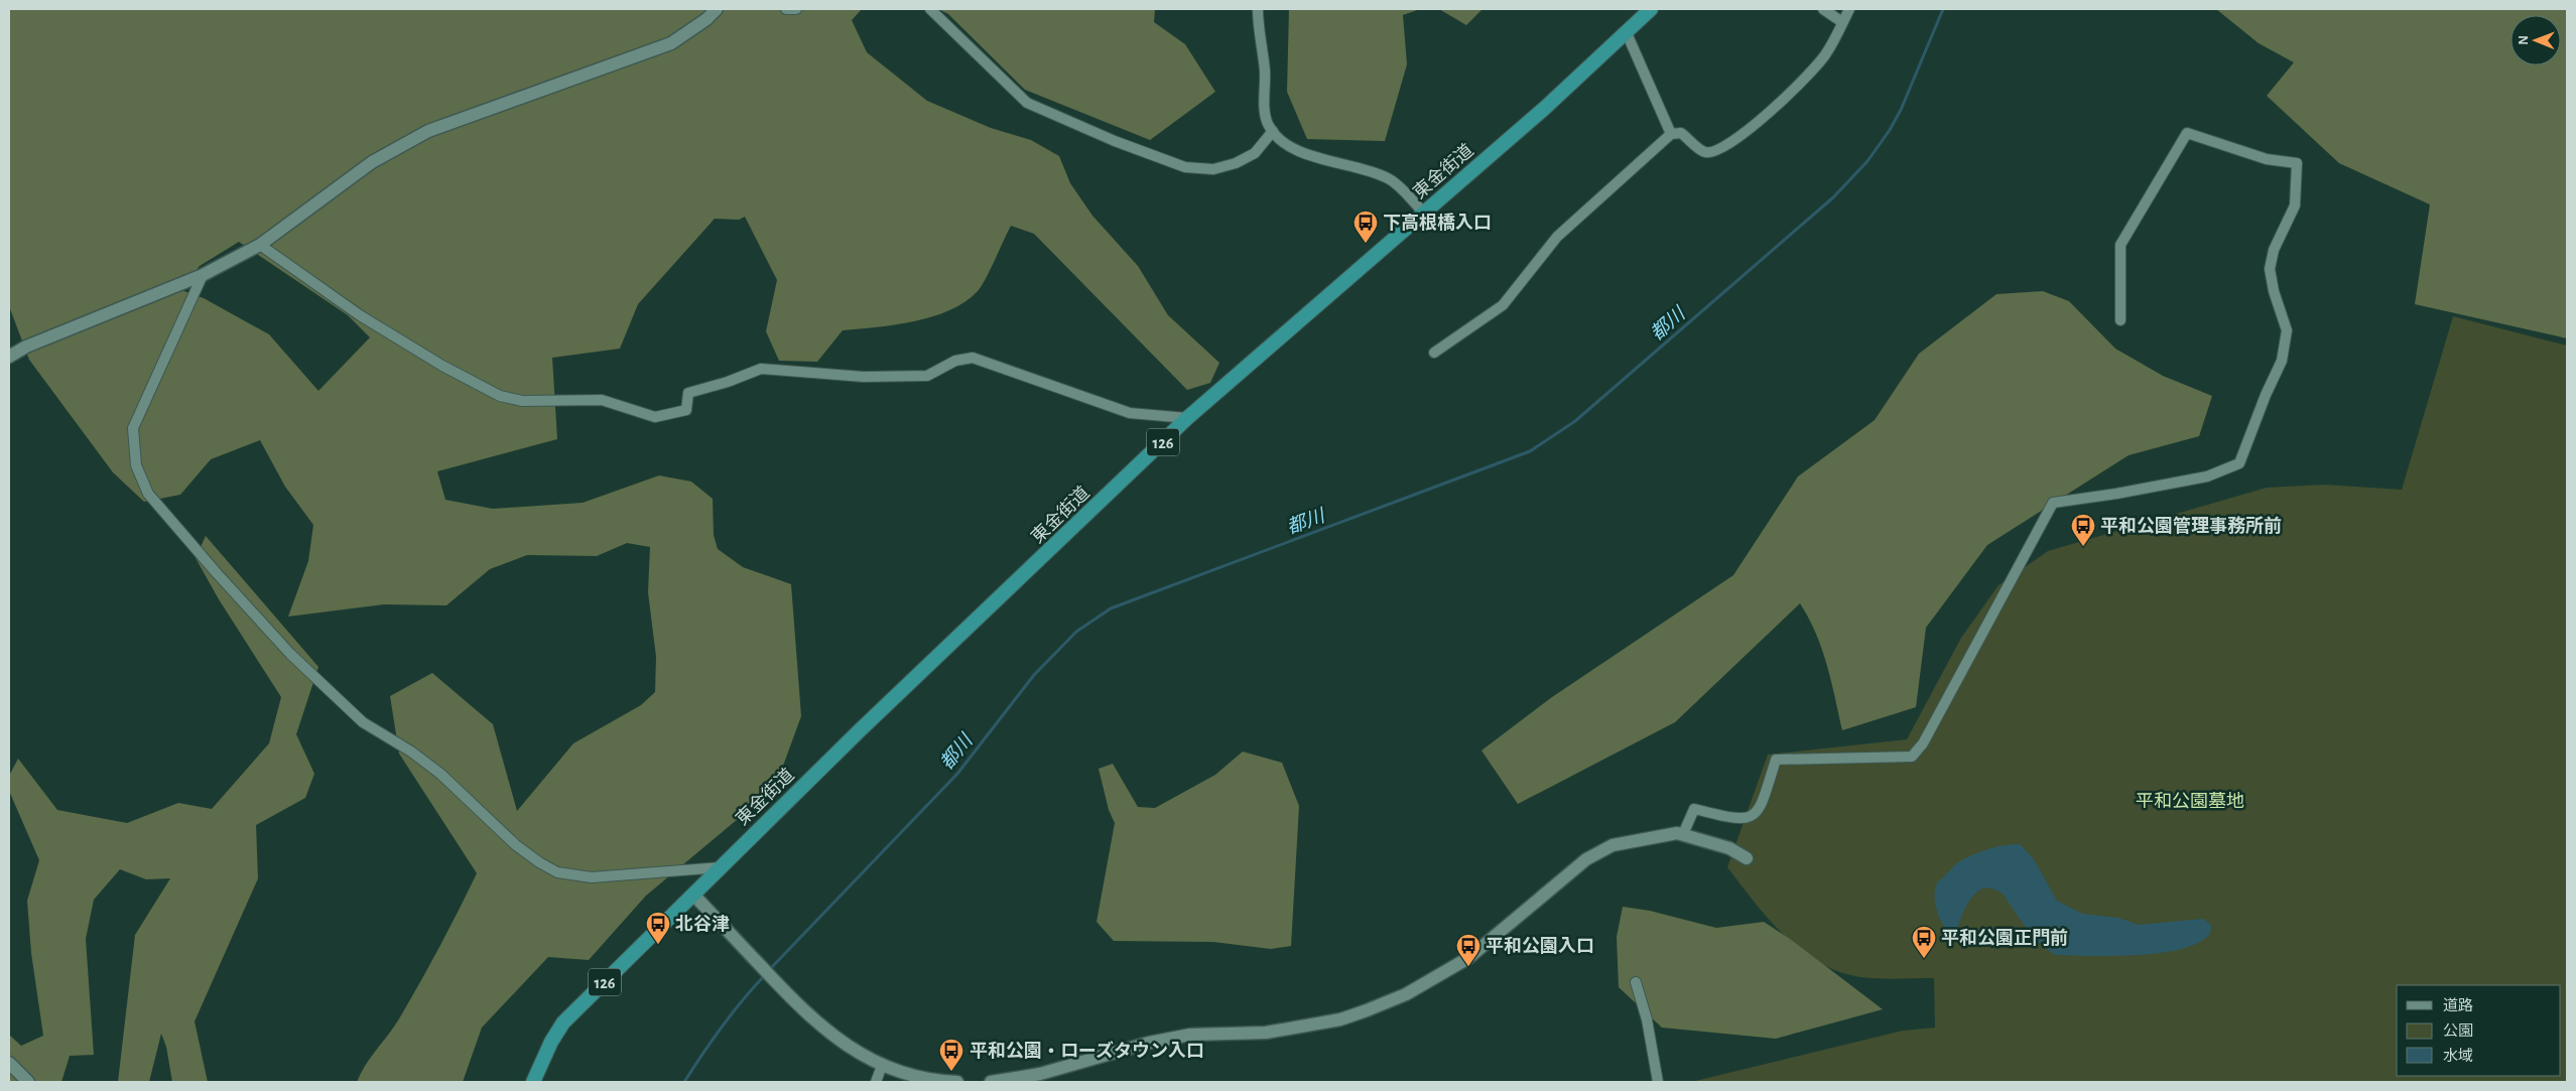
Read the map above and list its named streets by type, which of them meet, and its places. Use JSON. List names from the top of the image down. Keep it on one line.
{"streets":{"highway":["東金街道","126"]},"water":["都川"],"parks":["平和公園墓地"],"places":{"bus stop":["下高根橋入口","平和公園管理事務所前","北谷津","平和公園正門前","平和公園入口","平和公園・ローズタウン入口"]},"legend":["道路","公園","水域"],"north":"left"}
